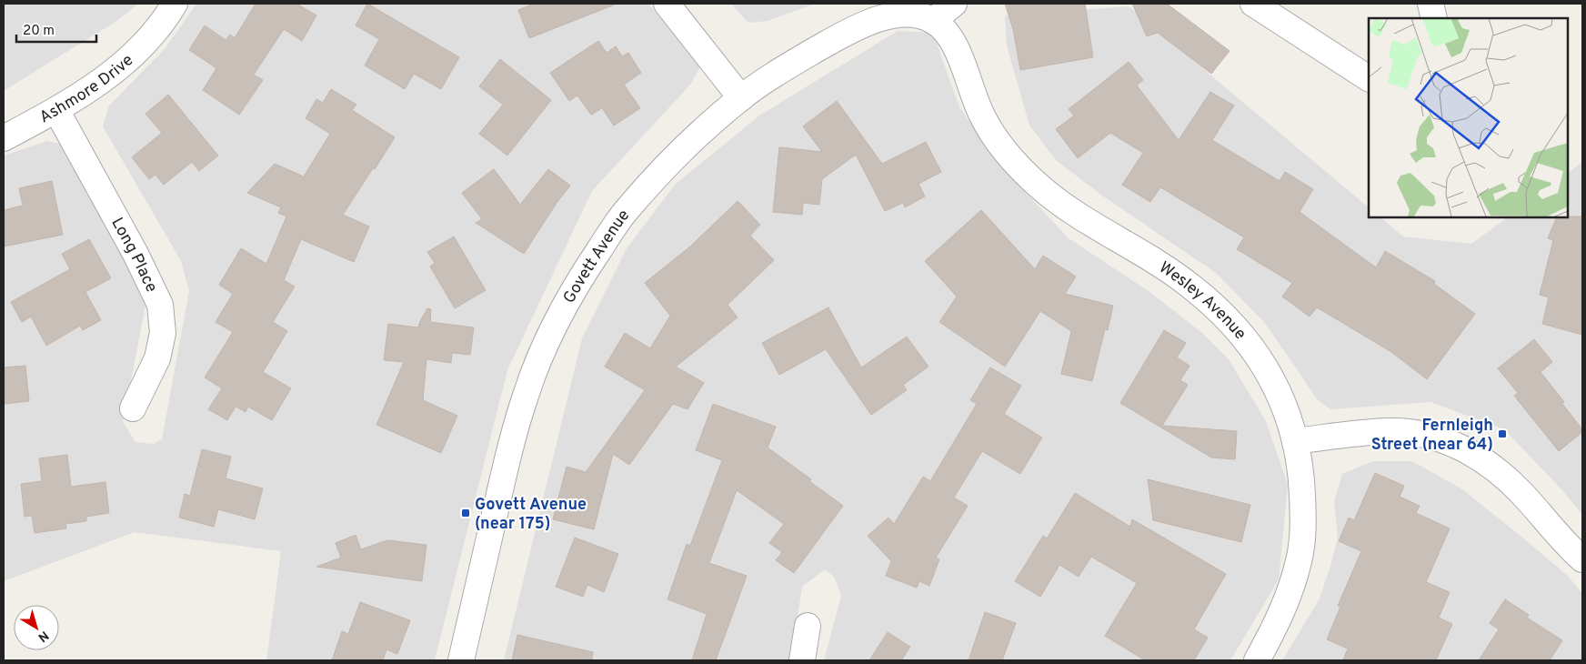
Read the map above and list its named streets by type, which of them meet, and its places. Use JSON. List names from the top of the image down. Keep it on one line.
{"streets":{"street":["Ashmore Drive","Long Place","Govett Avenue","Wesley Avenue"]},"crossings":[["Ashmore Drive","Long Place"],["Govett Avenue","Wesley Avenue"]],"places":{"transit":["Fernleigh Street (near 64)","Govett Avenue (near 175)"]},"scale_bar":"20 m","north":"bottom right"}
